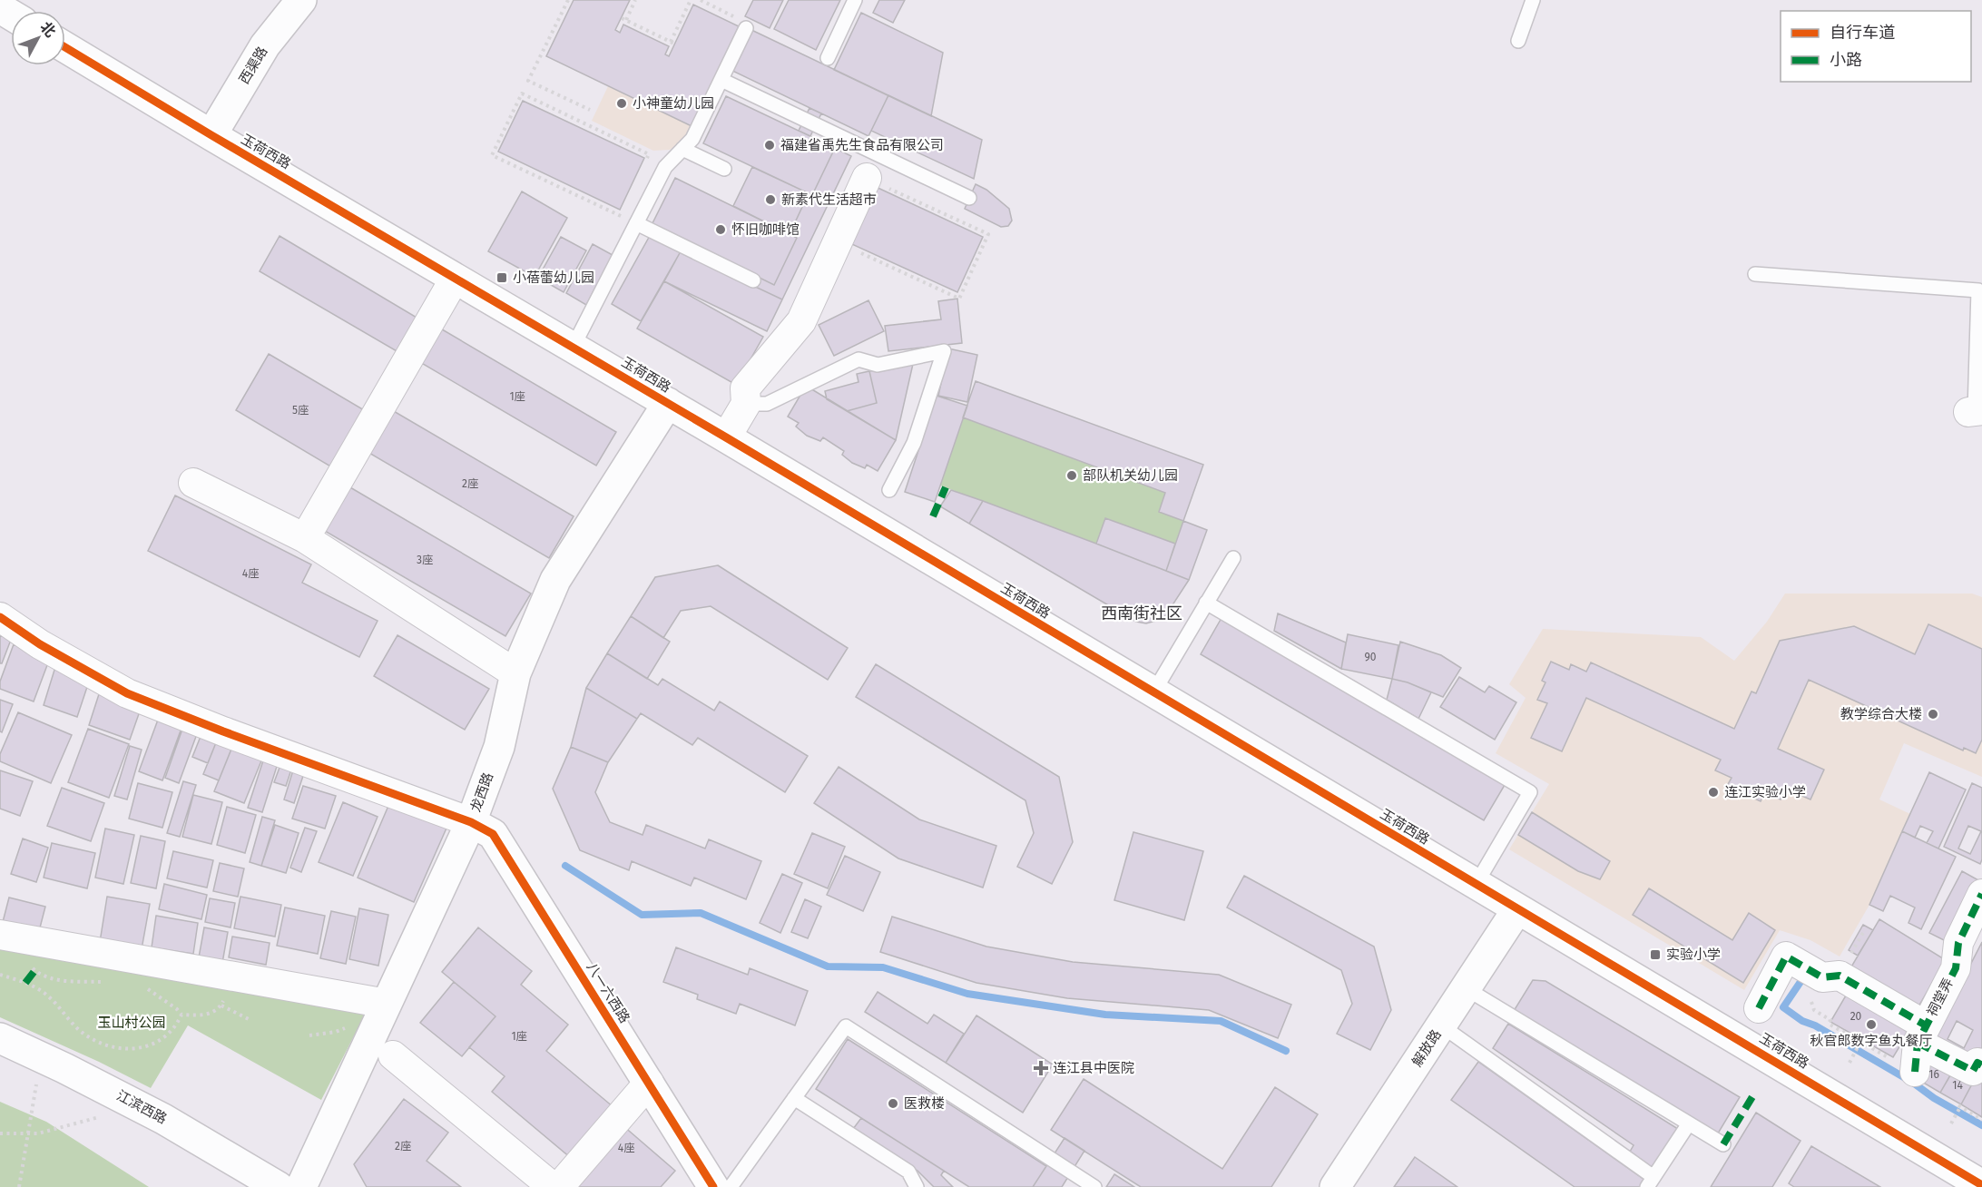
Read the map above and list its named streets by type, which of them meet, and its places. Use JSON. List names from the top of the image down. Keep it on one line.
{"streets":{"main road":["西渠路","玉荷西路","龙西路","八一六西路","解放路","江滨西路"],"street":["祠堂弄"]},"crossings":[["西渠路","玉荷西路"],["玉荷西路","龙西路"],["玉荷西路","解放路"],["龙西路","八一六西路"]],"districts":["西南街社区"],"parks":["玉山村公园"],"places":{"other":["小神童幼儿园","福建省禹先生食品有限公司","新素代生活超市","怀旧咖啡馆","部队机关幼儿园","教学综合大楼","连江实验小学","秋官郎数字鱼丸餐厅","医救楼"],"transit":["小蓓蕾幼儿园","实验小学"],"health":["连江县中医院"]},"house_numbers":["1座","5座","2座","3座","4座","90","20","1座","16","14","2座","4座"],"legend":["自行车道","小路"],"north":"top right"}
